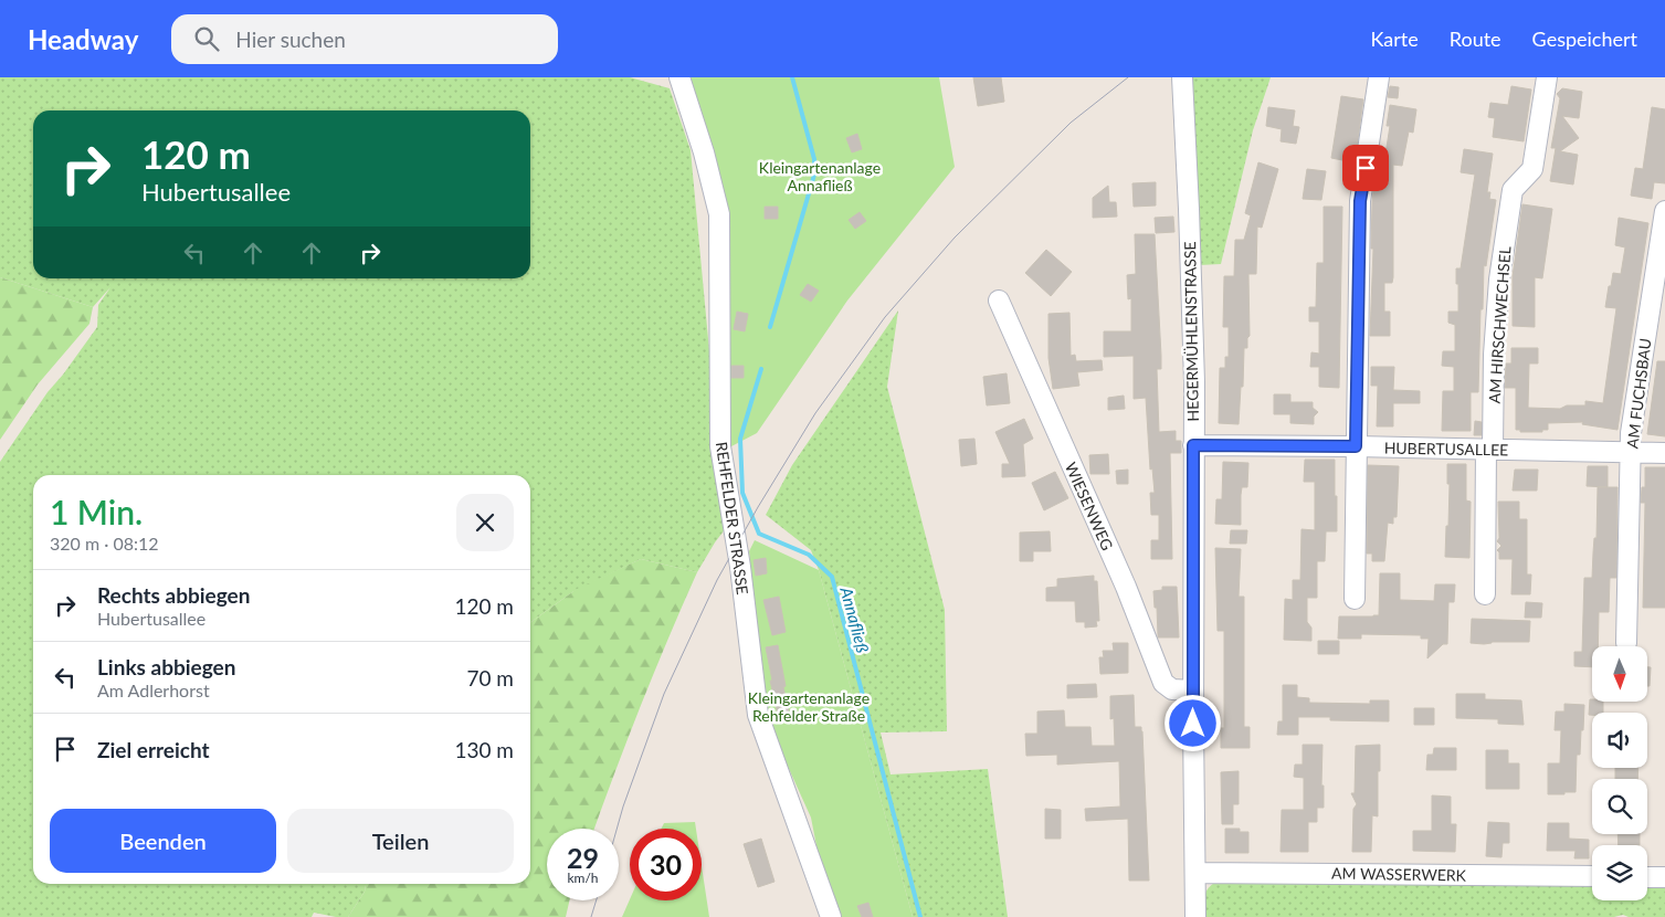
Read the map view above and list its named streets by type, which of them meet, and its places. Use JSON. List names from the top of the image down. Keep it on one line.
{"streets":{"street":["AM HIRSCHWECHSEL","HEGERMÜHLENSTRASSE","AM FUCHSBAU","HUBERTUSALLEE","WIESENWEG","REHFELDER STRASSE","AM WASSERWERK"]},"crossings":[["AM HIRSCHWECHSEL","HUBERTUSALLEE"],["HEGERMÜHLENSTRASSE","HUBERTUSALLEE"],["HEGERMÜHLENSTRASSE","WIESENWEG"],["HEGERMÜHLENSTRASSE","AM WASSERWERK"],["AM FUCHSBAU","HUBERTUSALLEE"]],"water":["Annafließ"],"parks":["Kleingartenanlage Annafließ","Kleingartenanlage Rehfelder Straße"],"north":"bottom","page":{"header":"Headway","search":"Hier suchen","nav":["Karte","Route","Gespeichert"],"turn":["120 m","Hubertusallee"],"heading":["1 Min.","320 m · 08:12"],"list":[{"name":"Rechts abbiegen","note":"Hubertusallee","value":"120 m"},{"name":"Links abbiegen","note":"Am Adlerhorst","value":"70 m"},{"name":"Ziel erreicht","value":"130 m"}],"buttons":["Beenden","Teilen"],"speed":"29 km/h","limit":"30"}}
